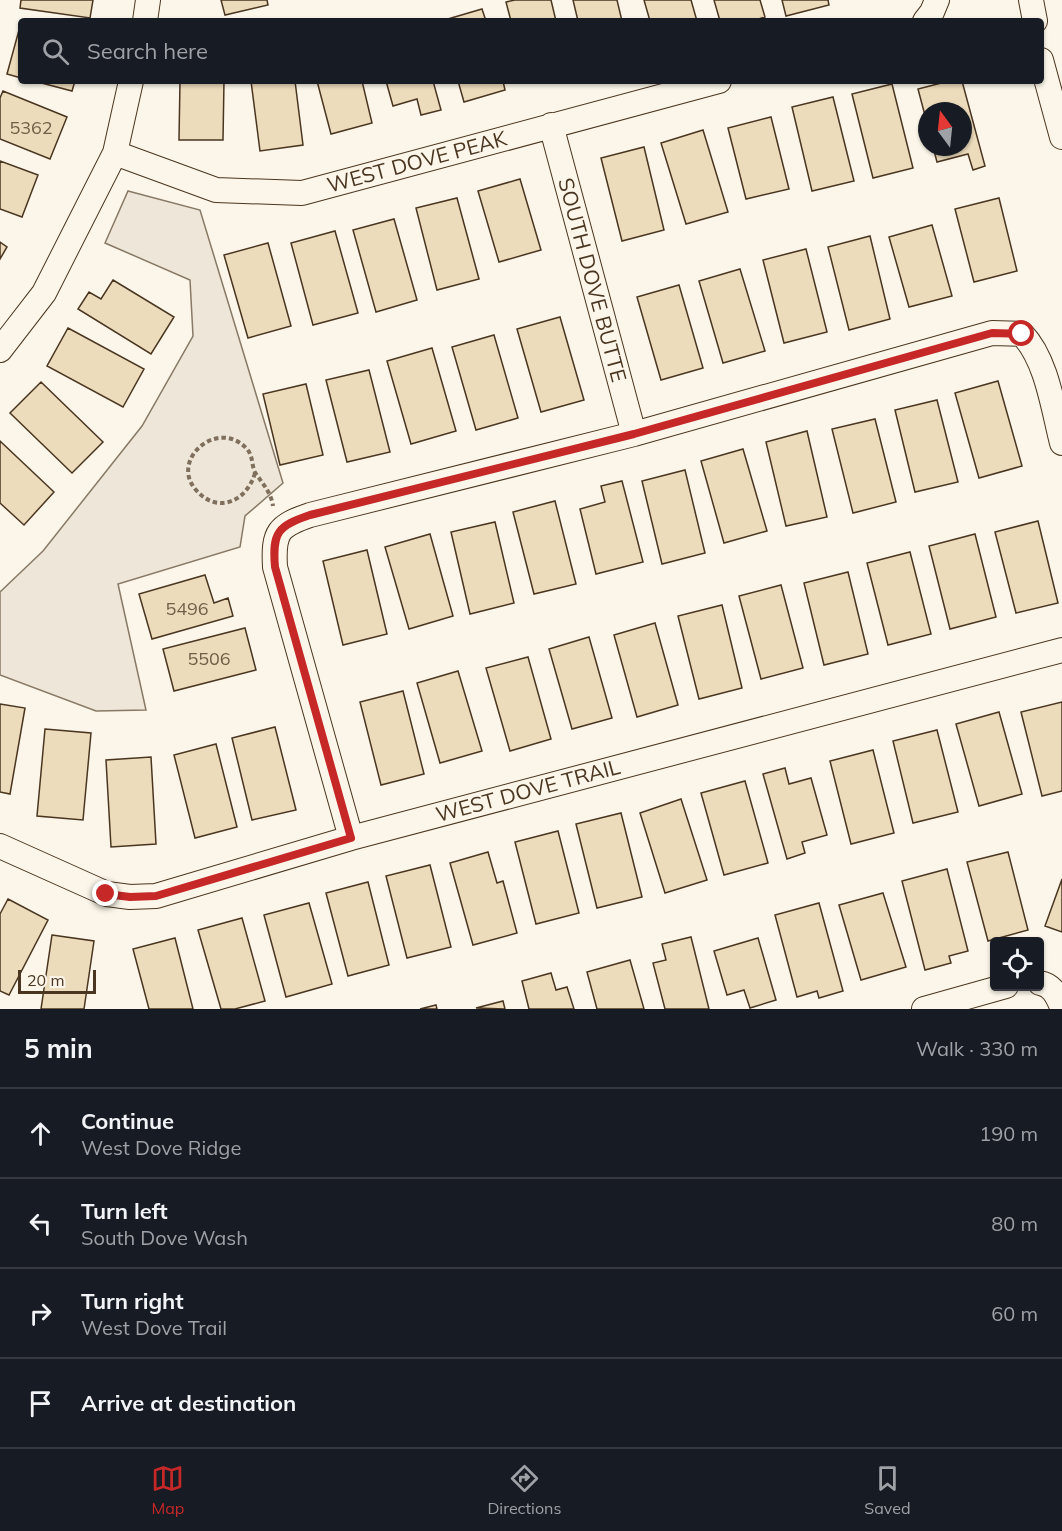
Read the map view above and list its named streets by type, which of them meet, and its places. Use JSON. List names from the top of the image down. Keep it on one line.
{"streets":{"street":["WEST DOVE PEAK","SOUTH DOVE BUTTE","WEST DOVE TRAIL"]},"crossings":[["WEST DOVE PEAK","SOUTH DOVE BUTTE"]],"house_numbers":["5362","5496","5506"],"scale_bar":"20 m","north":"top","page":{"search":"Search here","scale":"20 m","heading":["5 min","Walk · 330 m"],"list":[["Continue","West Dove Ridge","190 m"],["Turn left","South Dove Wash","80 m"],["Turn right","West Dove Trail","60 m"],"Arrive at destination"],"nav":["Map","Directions","Saved"]}}
